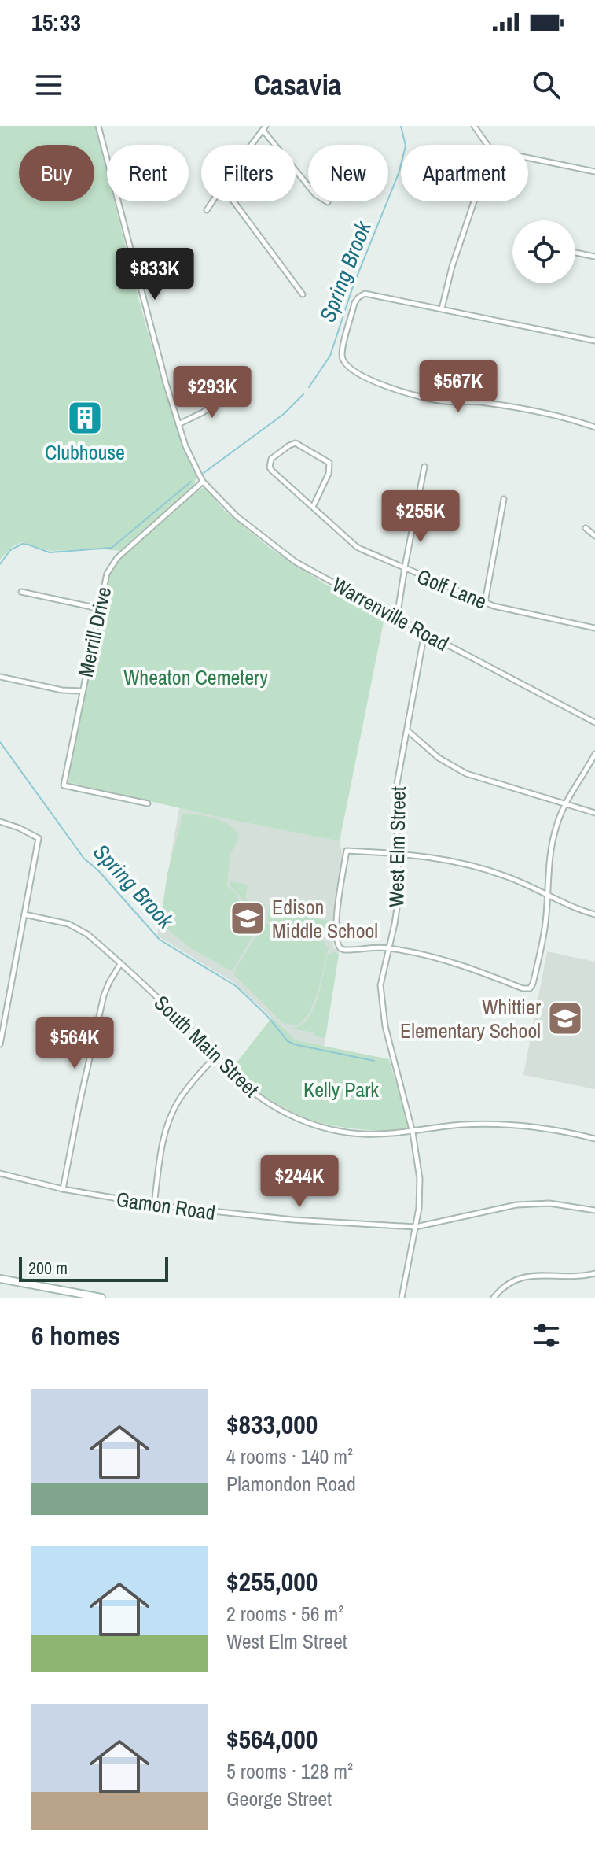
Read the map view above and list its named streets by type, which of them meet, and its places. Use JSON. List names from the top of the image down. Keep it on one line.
{"streets":{"street":["Golf Lane","Warrenville Road","Merrill Drive","West Elm Street","South Main Street","Gamon Road"]},"crossings":[["Warrenville Road","Merrill Drive"],["Warrenville Road","West Elm Street"],["West Elm Street","South Main Street"],["West Elm Street","Gamon Road"]],"water":["Spring Brook"],"parks":["Wheaton Cemetery","Kelly Park"],"places":{"building":["Clubhouse"],"school or university":["Edison Middle School","Whittier Elementary School"]},"scale_bar":"200 m","page":{"status":"15:33","header":"Casavia","chip":["Buy","Rent","Filters","New","Apartment"],"price":["$833K","$567K","$293K","$255K","$564K","$244K"],"scale":"200 m","heading":"6 homes","list":[{"name":"$833,000","note":"4 rooms · 140 m² · Plamondon Road"},{"name":"$255,000","note":"2 rooms · 56 m² · West Elm Street"},{"name":"$564,000","note":"5 rooms · 128 m² · George Street"}]}}
